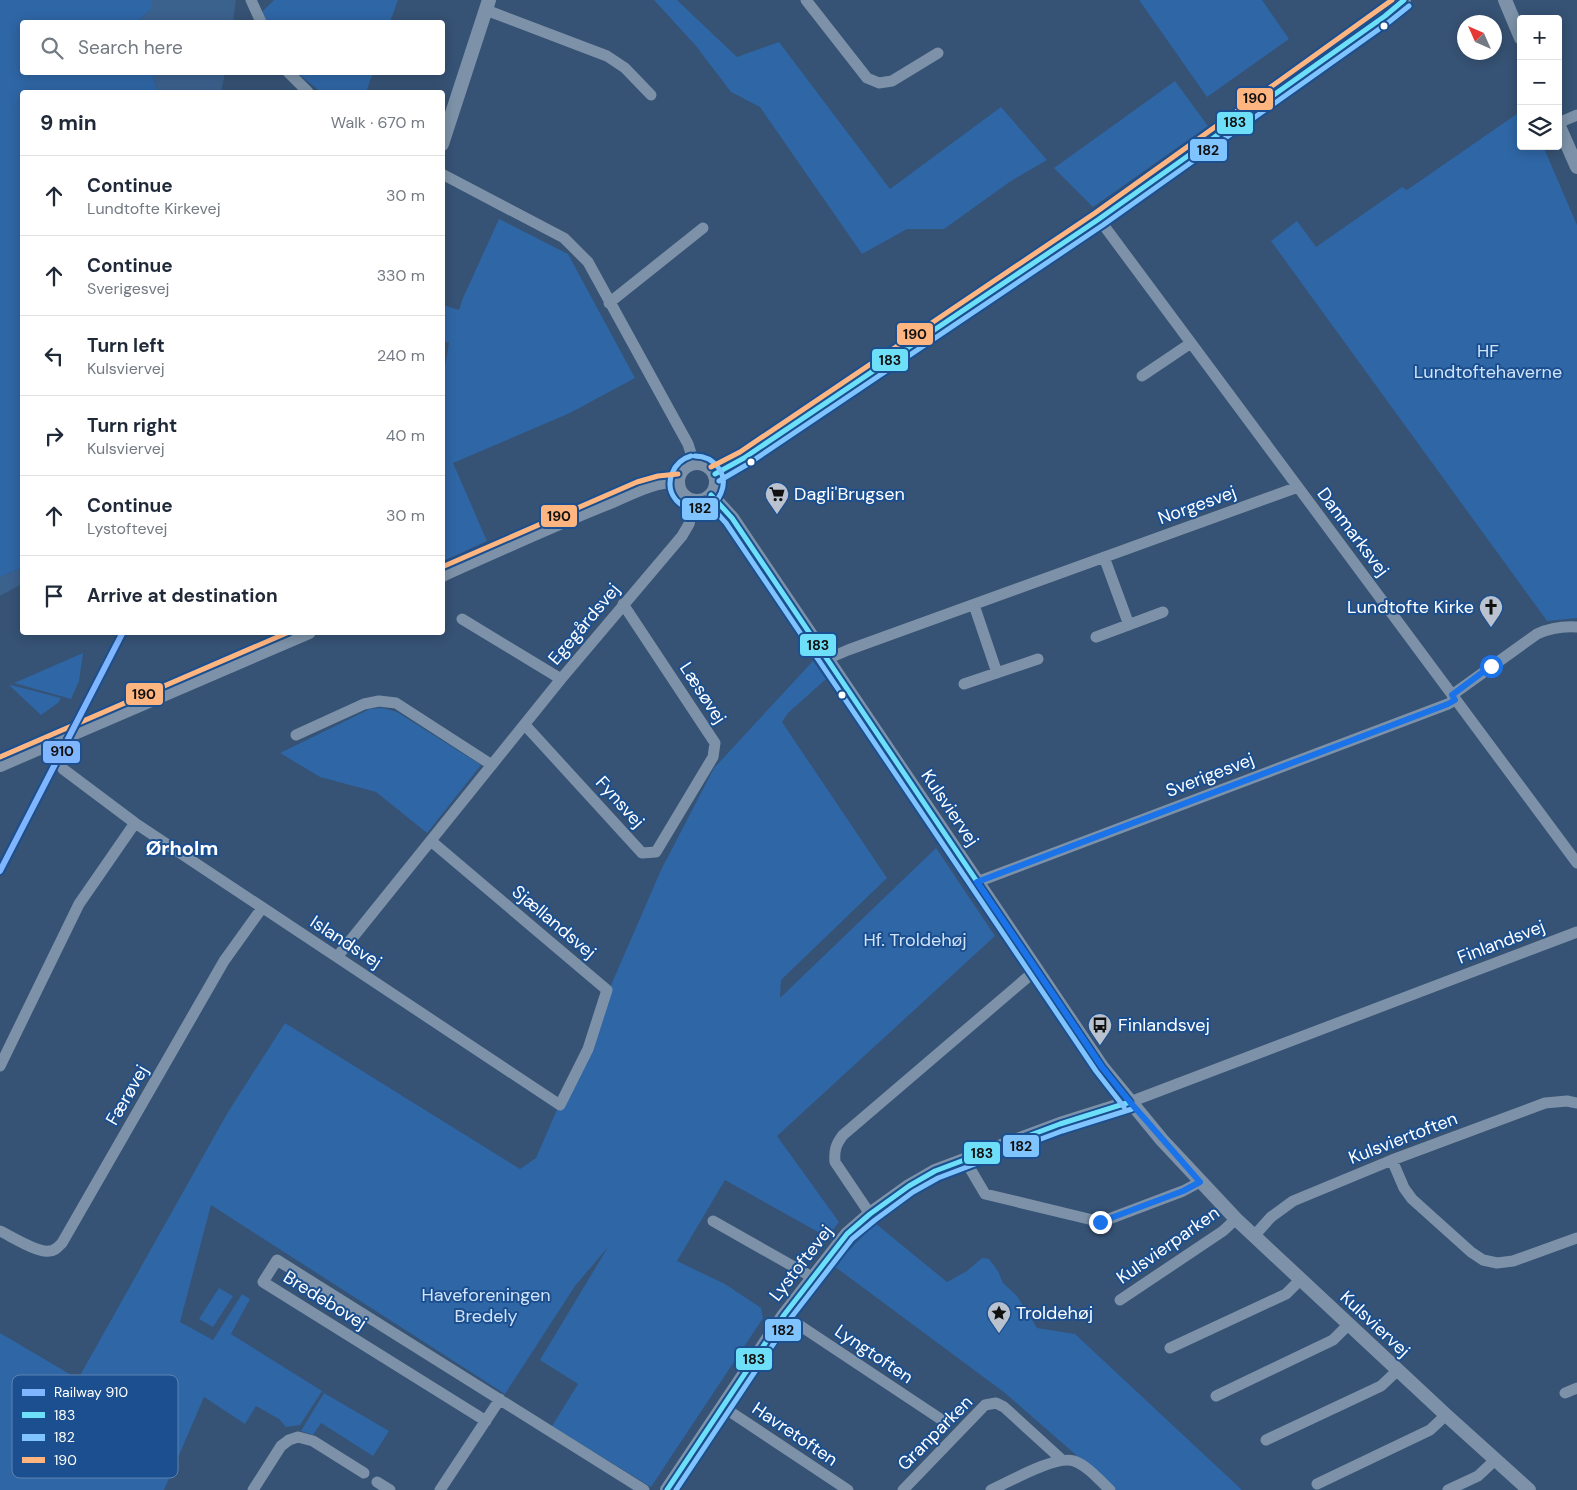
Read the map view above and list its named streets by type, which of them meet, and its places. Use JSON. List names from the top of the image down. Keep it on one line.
{"streets":{"street":["Norgesvej","Danmarksvej","Egegårdsvej","Læsøvej","Sverigesvej","Fynsvej","Kulsviervej","Sjællandsvej","Islandsvej","Finlandsvej","Færøvej","Kulsviertoften","Kulsvierparken","Lystoftevej","Bredebovej","Lyngtoften","Granparken","Havretoften"]},"crossings":[["Norgesvej","Danmarksvej"],["Norgesvej","Kulsviervej"],["Danmarksvej","Sverigesvej"],["Egegårdsvej","Læsøvej"],["Egegårdsvej","Fynsvej"],["Egegårdsvej","Kulsviervej"],["Egegårdsvej","Sjællandsvej"],["Egegårdsvej","Islandsvej"],["Læsøvej","Fynsvej"],["Sverigesvej","Kulsviervej"],["Kulsviervej","Finlandsvej"],["Kulsviervej","Kulsviertoften"],["Kulsviervej","Kulsvierparken"],["Kulsviervej","Lystoftevej"],["Sjællandsvej","Islandsvej"],["Islandsvej","Færøvej"],["Finlandsvej","Lystoftevej"],["Lystoftevej","Lyngtoften"],["Lystoftevej","Havretoften"]],"districts":["Ørholm"],"parks":["HF Lundtoftehaverne","Hf. Troldehøj","Haveforeningen Bredely"],"places":{"supermarket":["Dagli'Brugsen"],"church":["Lundtofte Kirke"],"bus stop":["Finlandsvej"],"place":["Troldehøj"]},"lines":["transit line 183","transit line 190","transit line 182","rail line 910"],"legend":["Railway 910","183","182","190"],"north":"top left","page":{"map_buttons":["+","−"],"search":"Search here","heading":["9 min","Walk · 670 m"],"list":[["Continue","Lundtofte Kirkevej","30 m"],["Continue","Sverigesvej","330 m"],["Turn left","Kulsviervej","240 m"],["Turn right","Kulsviervej","40 m"],["Continue","Lystoftevej","30 m"],"Arrive at destination"]}}
